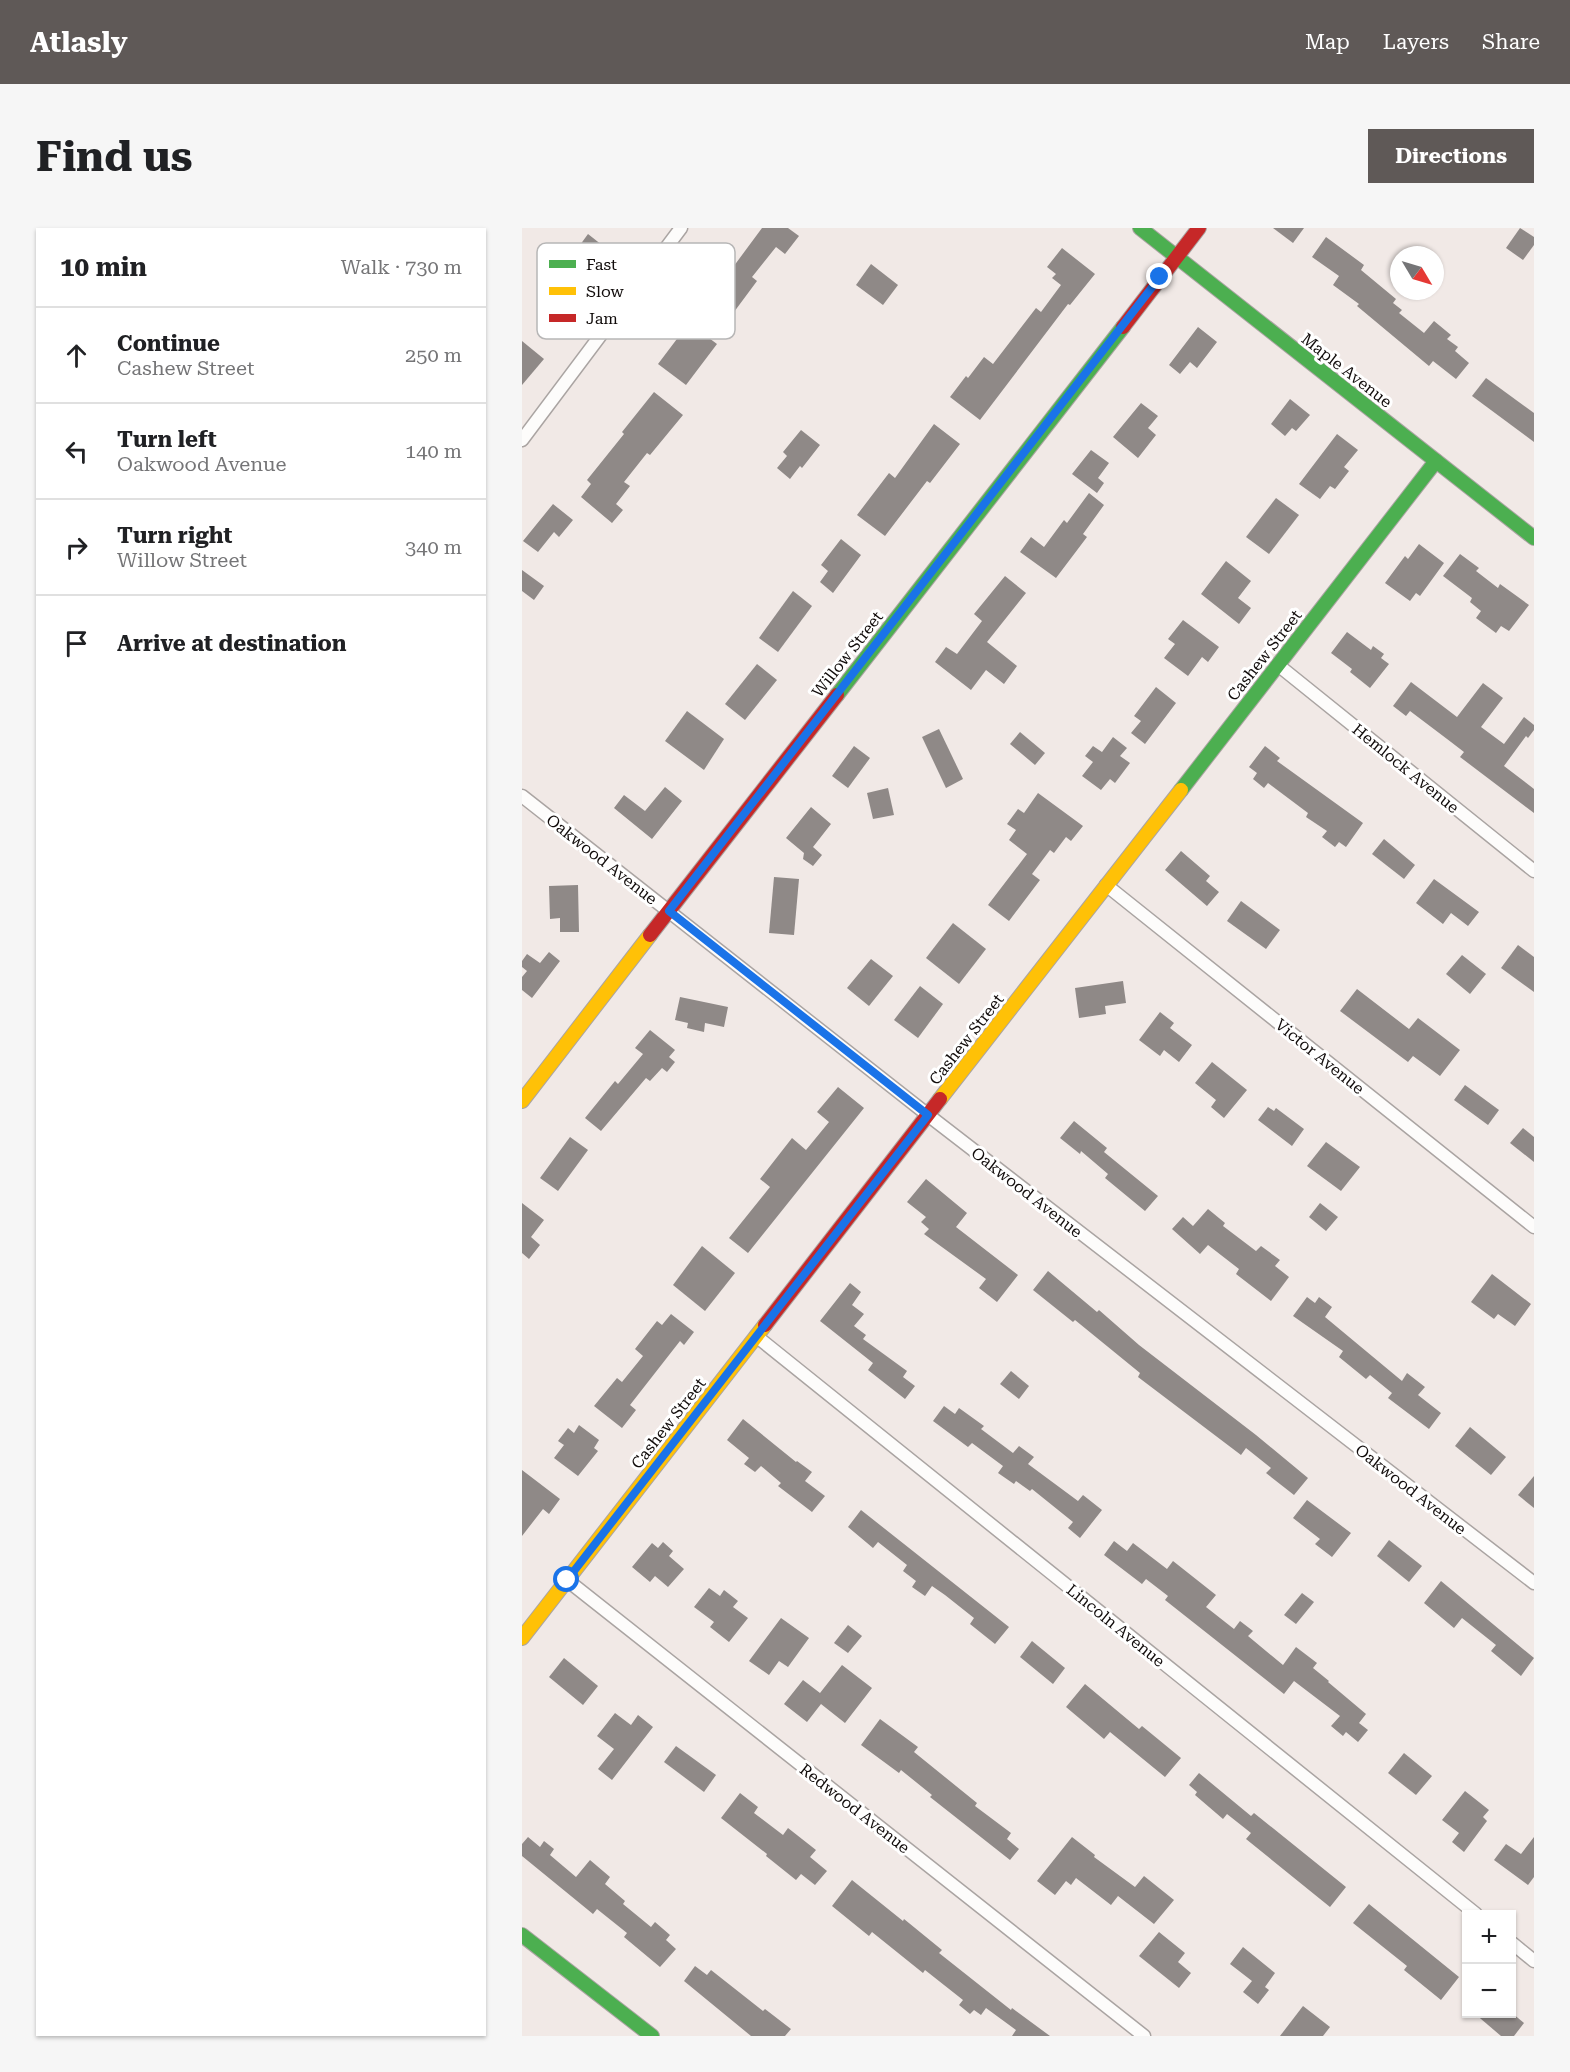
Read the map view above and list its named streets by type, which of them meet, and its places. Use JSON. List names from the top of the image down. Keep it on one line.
{"streets":{"street":["Maple Avenue","Willow Street","Cashew Street","Hemlock Avenue","Oakwood Avenue","Victor Avenue","Lincoln Avenue","Redwood Avenue"]},"crossings":[["Maple Avenue","Willow Street"],["Maple Avenue","Cashew Street"],["Willow Street","Oakwood Avenue"],["Cashew Street","Hemlock Avenue"],["Cashew Street","Oakwood Avenue"],["Cashew Street","Victor Avenue"],["Cashew Street","Lincoln Avenue"],["Cashew Street","Redwood Avenue"]],"legend":["Fast","Slow","Jam"],"north":"bottom right","page":{"header":"Atlasly","nav":["Map","Layers","Share"],"buttons":"Directions","title":"Find us","heading":["10 min","Walk · 730 m"],"list":[["Continue","Cashew Street","250 m"],["Turn left","Oakwood Avenue","140 m"],["Turn right","Willow Street","340 m"],"Arrive at destination"],"map_buttons":["+","−"]}}
